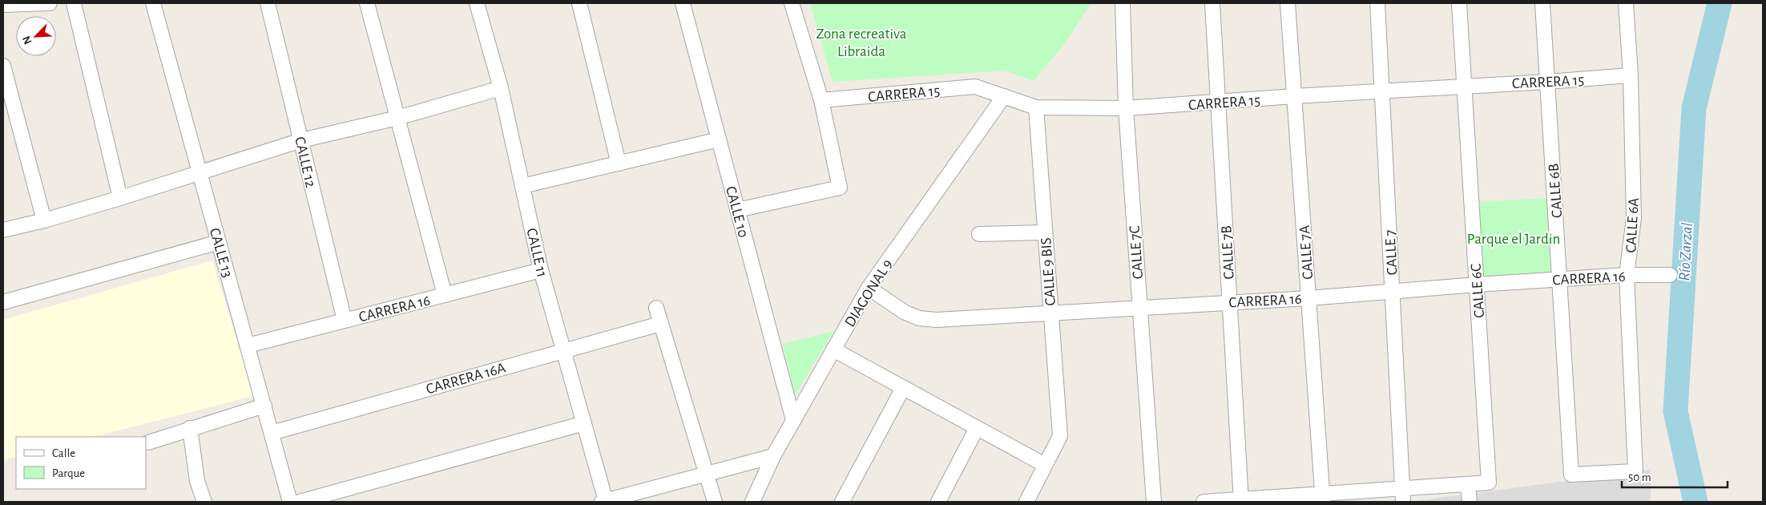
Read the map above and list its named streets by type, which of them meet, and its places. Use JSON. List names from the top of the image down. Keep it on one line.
{"streets":{"street":["CARRERA 15","CALLE 12","CALLE 6B","CALLE 10","CALLE 6A","CALLE 13","CALLE 11","CALLE 7C","CALLE 7B","CALLE 7A","CALLE 7","CALLE 9 BIS","CARRERA 16","CALLE 6C","DIAGONAL 9","CARRERA 16A"]},"crossings":[["CARRERA 15","CALLE 6B"],["CARRERA 15","CALLE 6A"],["CARRERA 15","CALLE 7C"],["CARRERA 15","CALLE 7B"],["CARRERA 15","CALLE 7A"],["CARRERA 15","CALLE 7"],["CARRERA 15","CALLE 9 BIS"],["CARRERA 15","CALLE 6C"],["CARRERA 15","DIAGONAL 9"],["CALLE 12","CARRERA 16"],["CALLE 6B","CALLE 6A"],["CALLE 6B","CARRERA 16"],["CALLE 10","DIAGONAL 9"],["CALLE 6A","CARRERA 16"],["CALLE 13","CARRERA 16"],["CALLE 13","CARRERA 16A"],["CALLE 11","CARRERA 16"],["CALLE 11","CARRERA 16A"],["CALLE 7C","CARRERA 16"],["CALLE 7B","CARRERA 16"],["CALLE 7A","CARRERA 16"],["CALLE 7","CARRERA 16"],["CALLE 9 BIS","CARRERA 16"],["CARRERA 16","CALLE 6C"],["CARRERA 16","DIAGONAL 9"]],"water":["Río Zarzal"],"parks":["Zona recreativa Libraida","Parque el Jardin"],"legend":["Calle","Parque"],"scale_bar":"50 m","north":"bottom left"}
